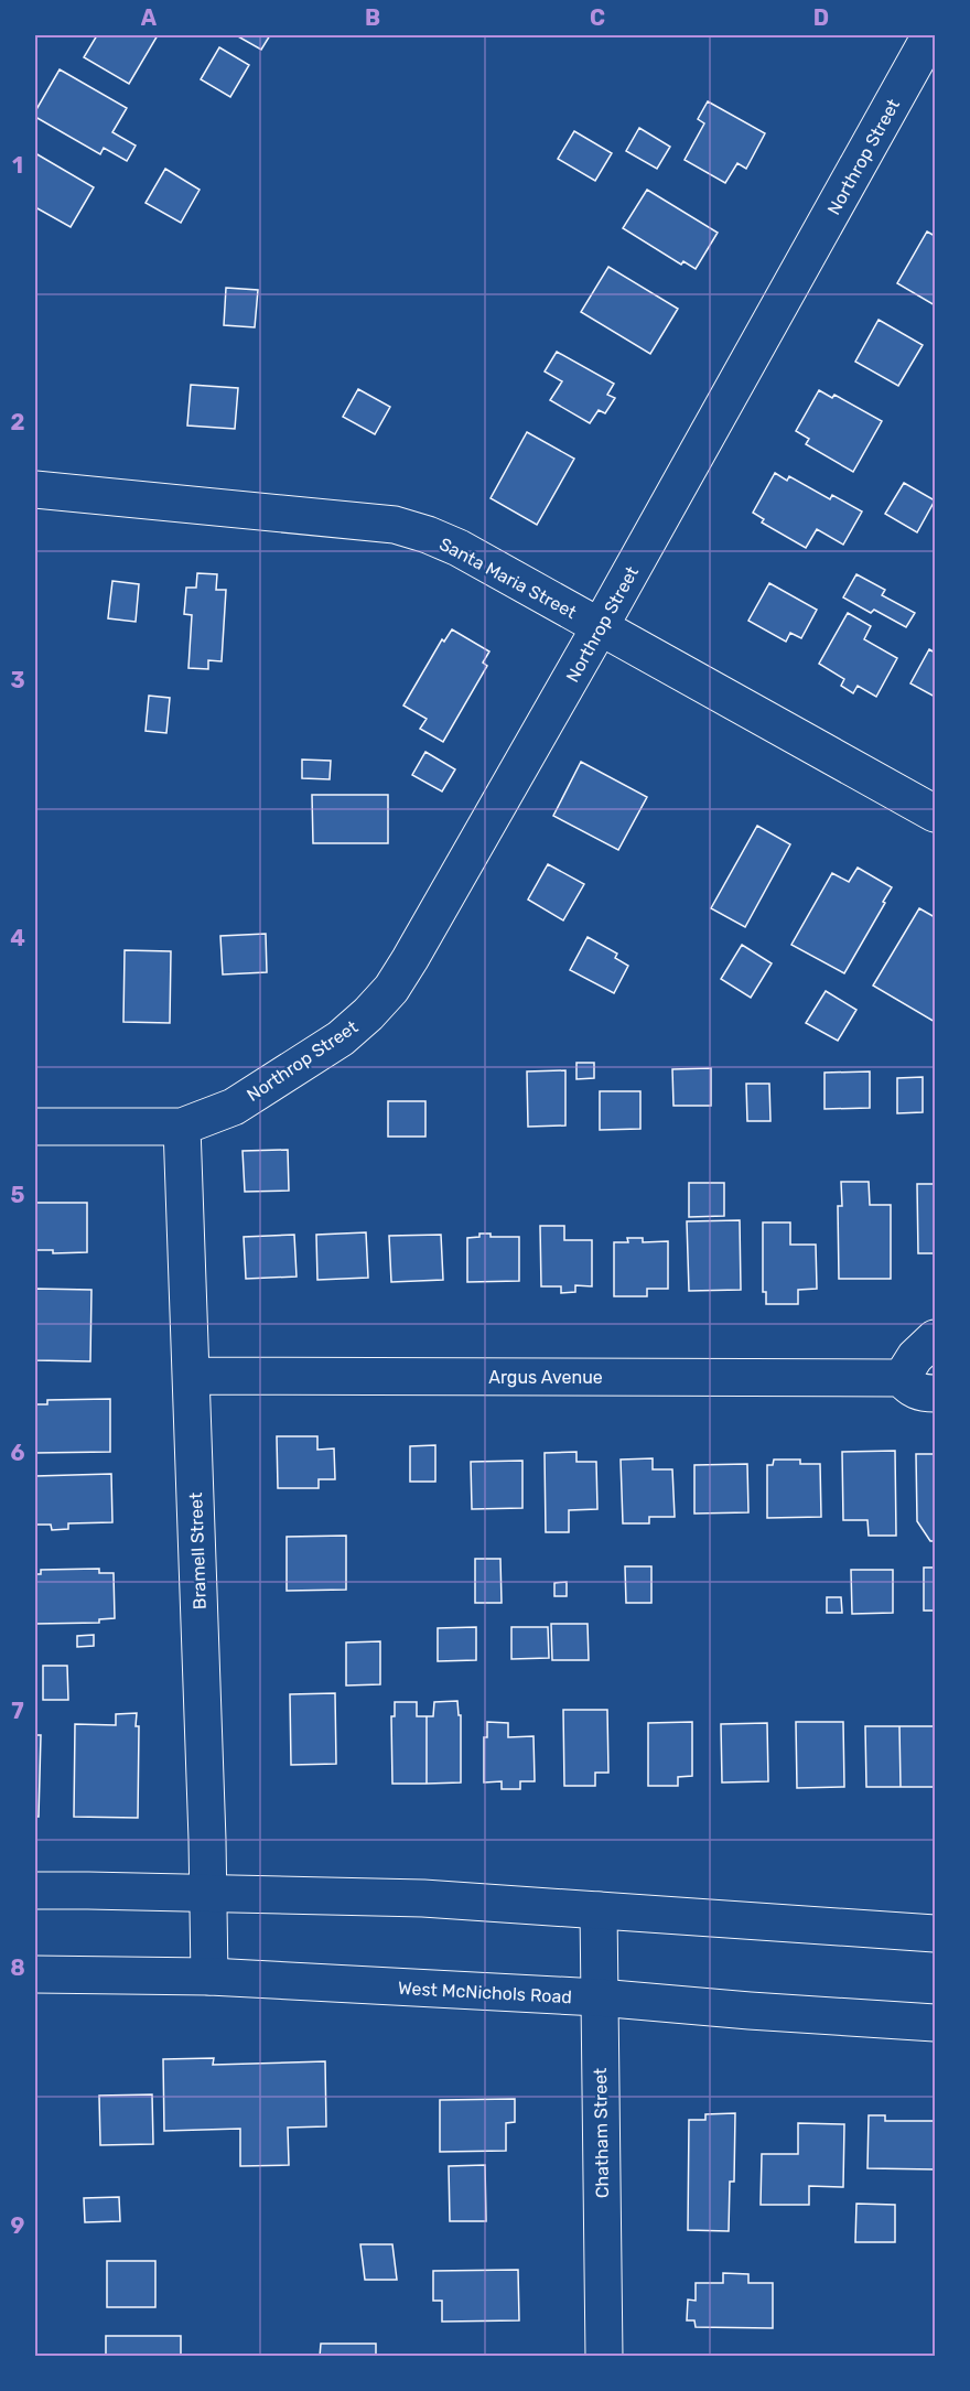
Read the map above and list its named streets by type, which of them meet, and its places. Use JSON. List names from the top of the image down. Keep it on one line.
{"streets":{"street":["Northrop Street","Santa Maria Street","Argus Avenue","Bramell Street","West McNichols Road","Chatham Street"]},"crossings":[["Northrop Street","Santa Maria Street"],["Northrop Street","Bramell Street"],["Argus Avenue","Bramell Street"],["Bramell Street","West McNichols Road"],["West McNichols Road","Chatham Street"]],"grid":{"columns":["A","B","C","D"],"rows":["1","2","3","4","5","6","7","8","9"]}}
